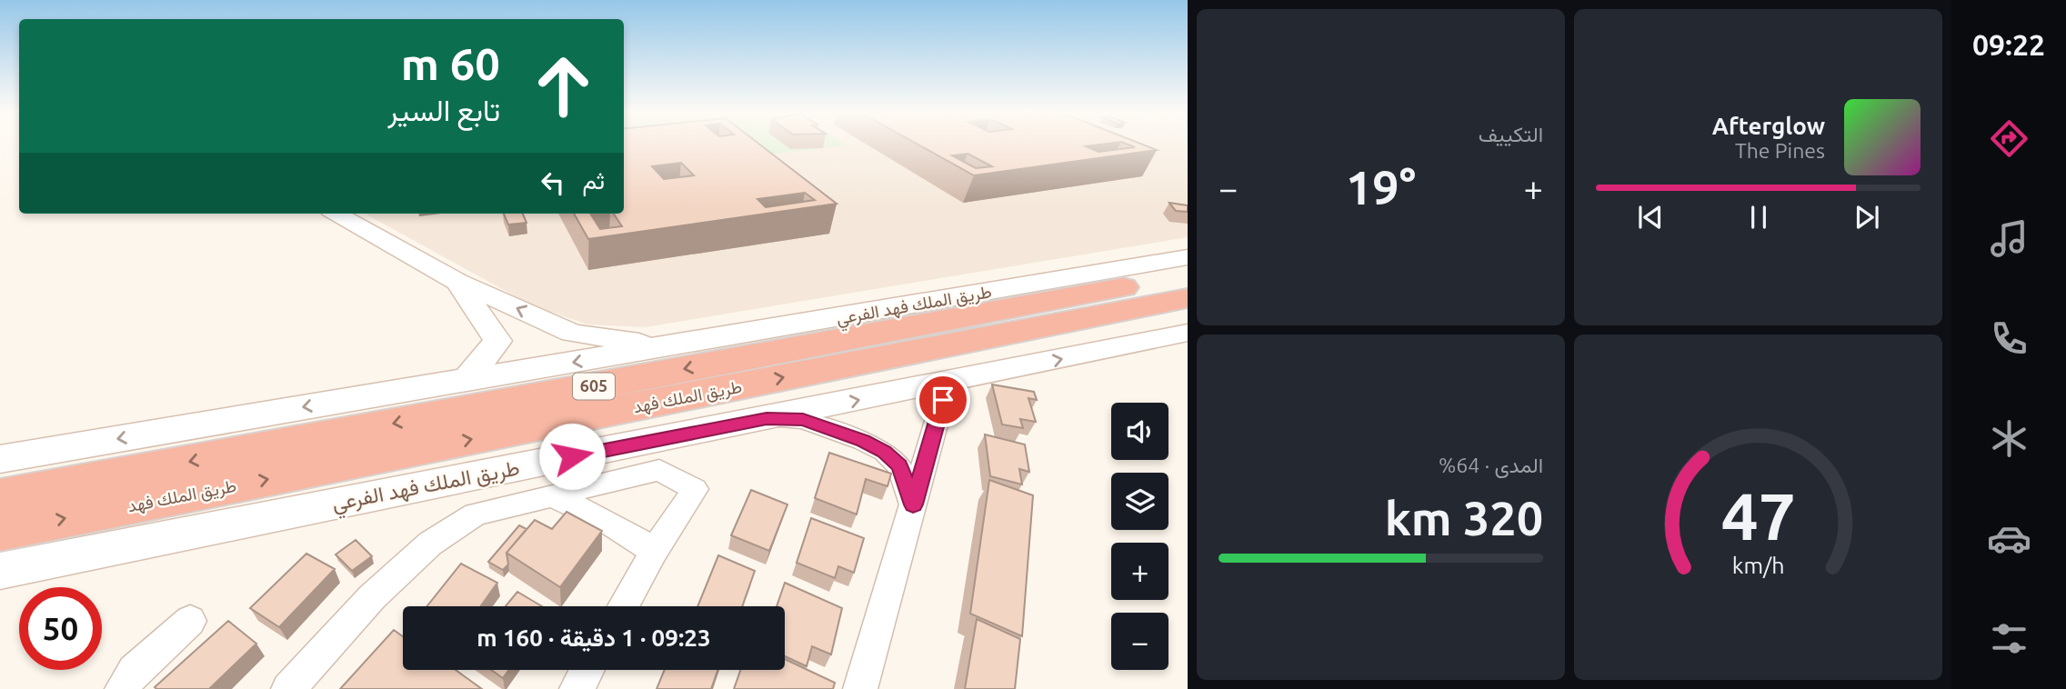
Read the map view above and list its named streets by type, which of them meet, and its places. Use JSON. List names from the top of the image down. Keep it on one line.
{"streets":{"highway":["605","طريق الملك فهد"],"main road":["طريق الملك فهد الفرعي"]},"page":{"tabs":"09:22","tile":["التكييف",["المدى · 64%","320 km"]],"turn":["60 m","تابع السير"],"song":["Afterglow","The Pines"],"then":"ثم","heat":["−","19°","+"],"map_buttons":["+","−"],"limit":"50","trip":"09:23 · 1 دقيقة · 160 m","gauge":["47","km/h"]}}
